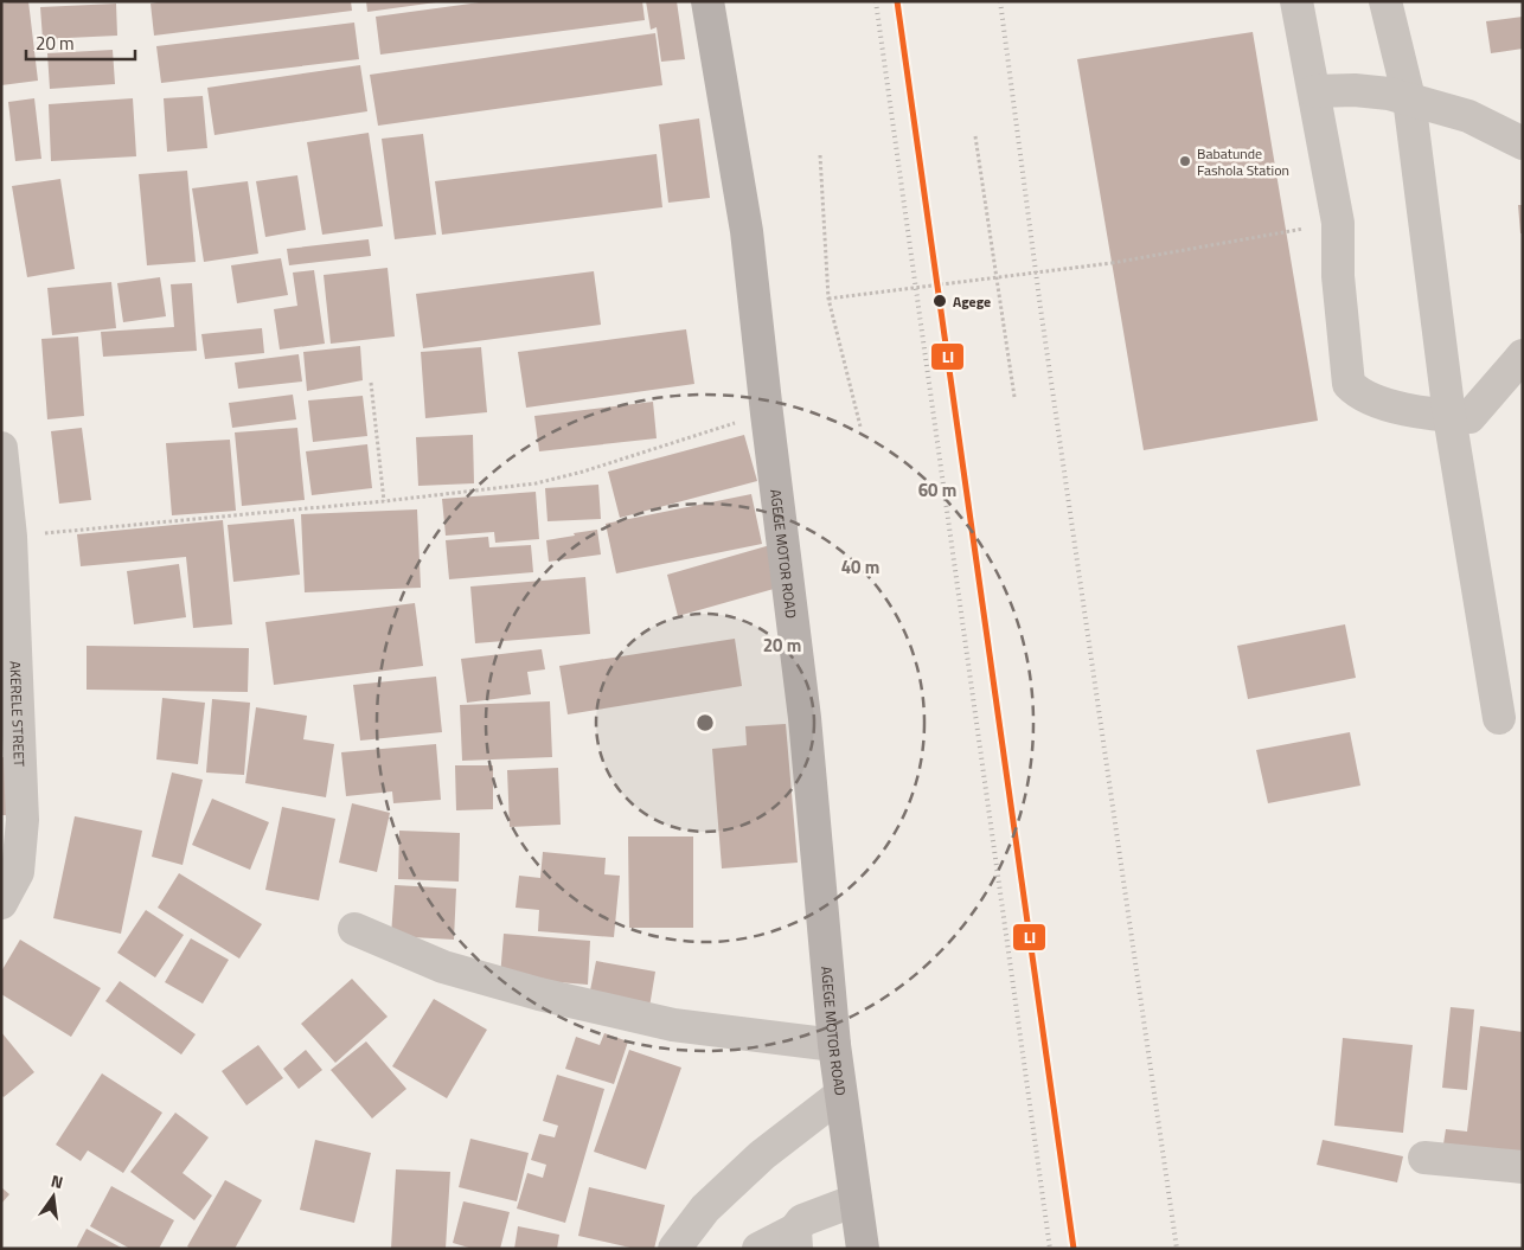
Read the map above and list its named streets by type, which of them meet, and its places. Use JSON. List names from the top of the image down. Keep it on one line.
{"streets":{"main road":["AGEGE MOTOR ROAD"],"street":["AKERELE STREET"]},"places":["Babatunde Fashola Station","Agege"],"lines":["transit line LI"],"scale_bar":"20 m","north":"top","rings":["60 m","40 m","20 m"]}
